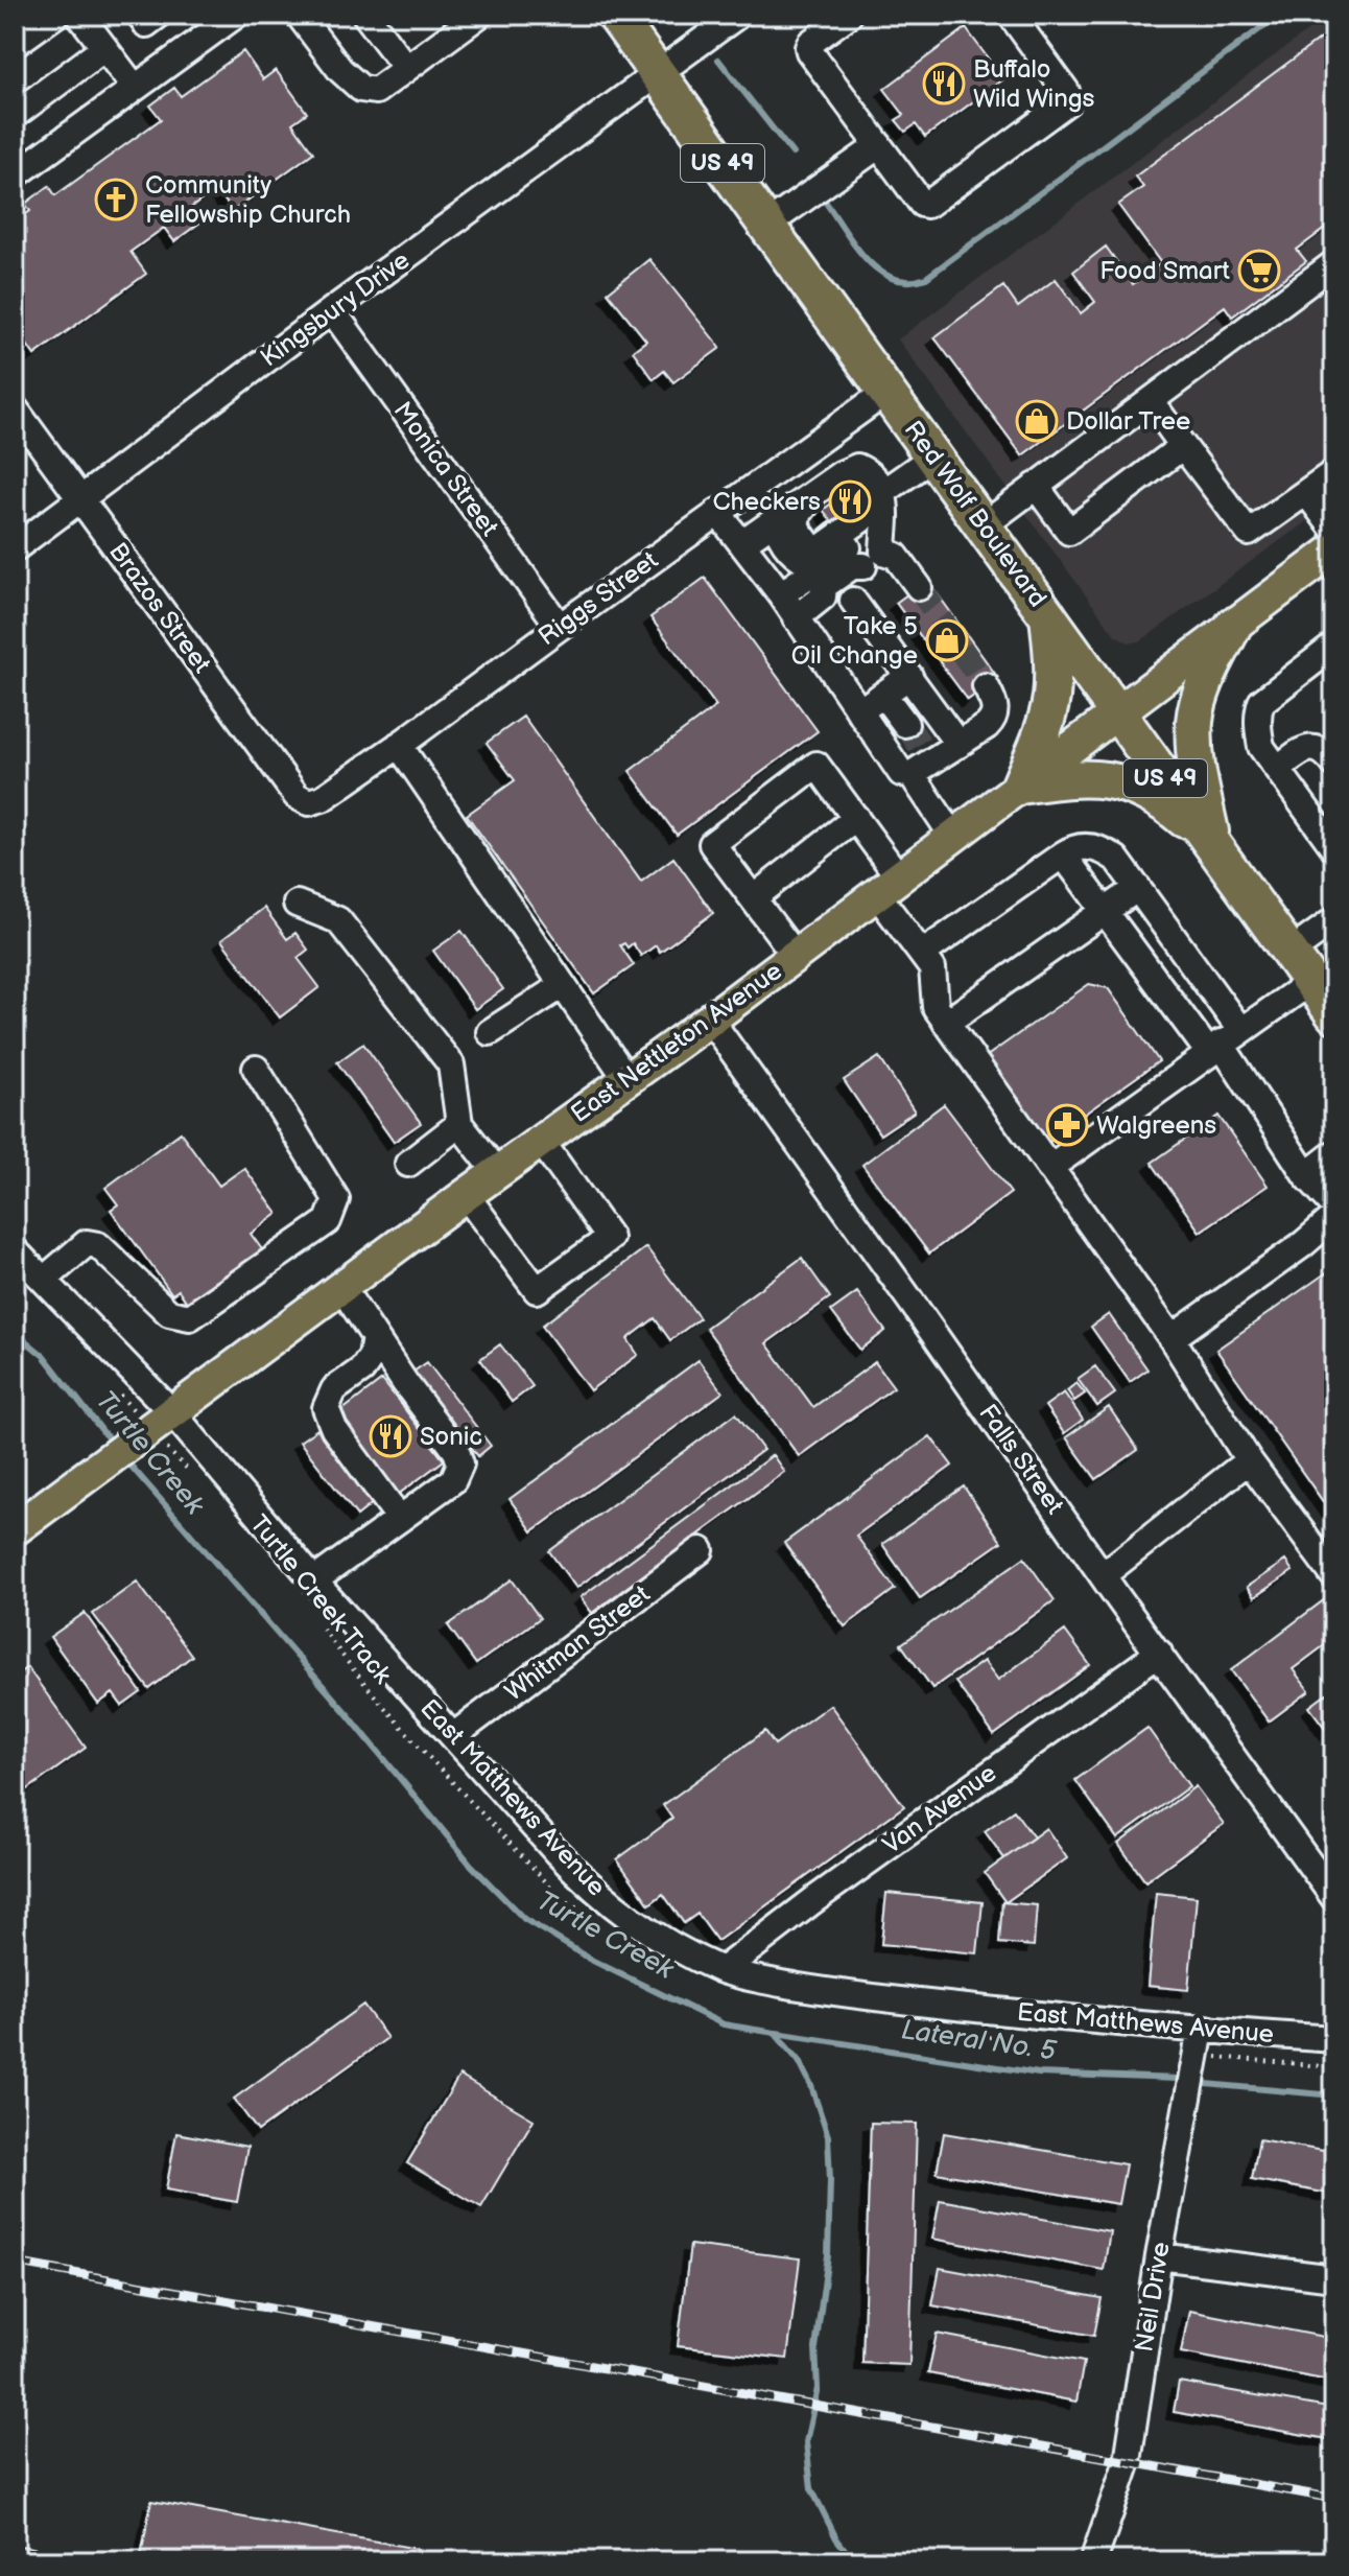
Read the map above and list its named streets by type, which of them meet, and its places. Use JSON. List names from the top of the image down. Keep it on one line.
{"streets":{"highway":["US 49","Red Wolf Boulevard"],"main road":["East Nettleton Avenue"],"street":["Kingsbury Drive","Monica Street","Riggs Street","Brazos Street","Falls Street","Whitman Street","East Matthews Avenue","Van Avenue","Neil Drive"],"path":["Turtle Creek Track"]},"crossings":[["Kingsbury Drive","Monica Street"],["Kingsbury Drive","Red Wolf Boulevard"],["Kingsbury Drive","Brazos Street"],["Monica Street","Riggs Street"],["Red Wolf Boulevard","Riggs Street"],["Red Wolf Boulevard","East Nettleton Avenue"],["Riggs Street","Brazos Street"],["East Nettleton Avenue","Falls Street"],["East Nettleton Avenue","East Matthews Avenue"],["Falls Street","Van Avenue"],["Whitman Street","East Matthews Avenue"],["East Matthews Avenue","Van Avenue"],["East Matthews Avenue","Neil Drive"]],"water":["Turtle Creek","Lateral No. 5"],"places":{"restaurant":["Buffalo Wild Wings","Checkers","Sonic"],"church":["Community Fellowship Church"],"supermarket":["Food Smart"],"shop":["Dollar Tree","Take 5 Oil Change"],"pharmacy":["Walgreens"]}}
